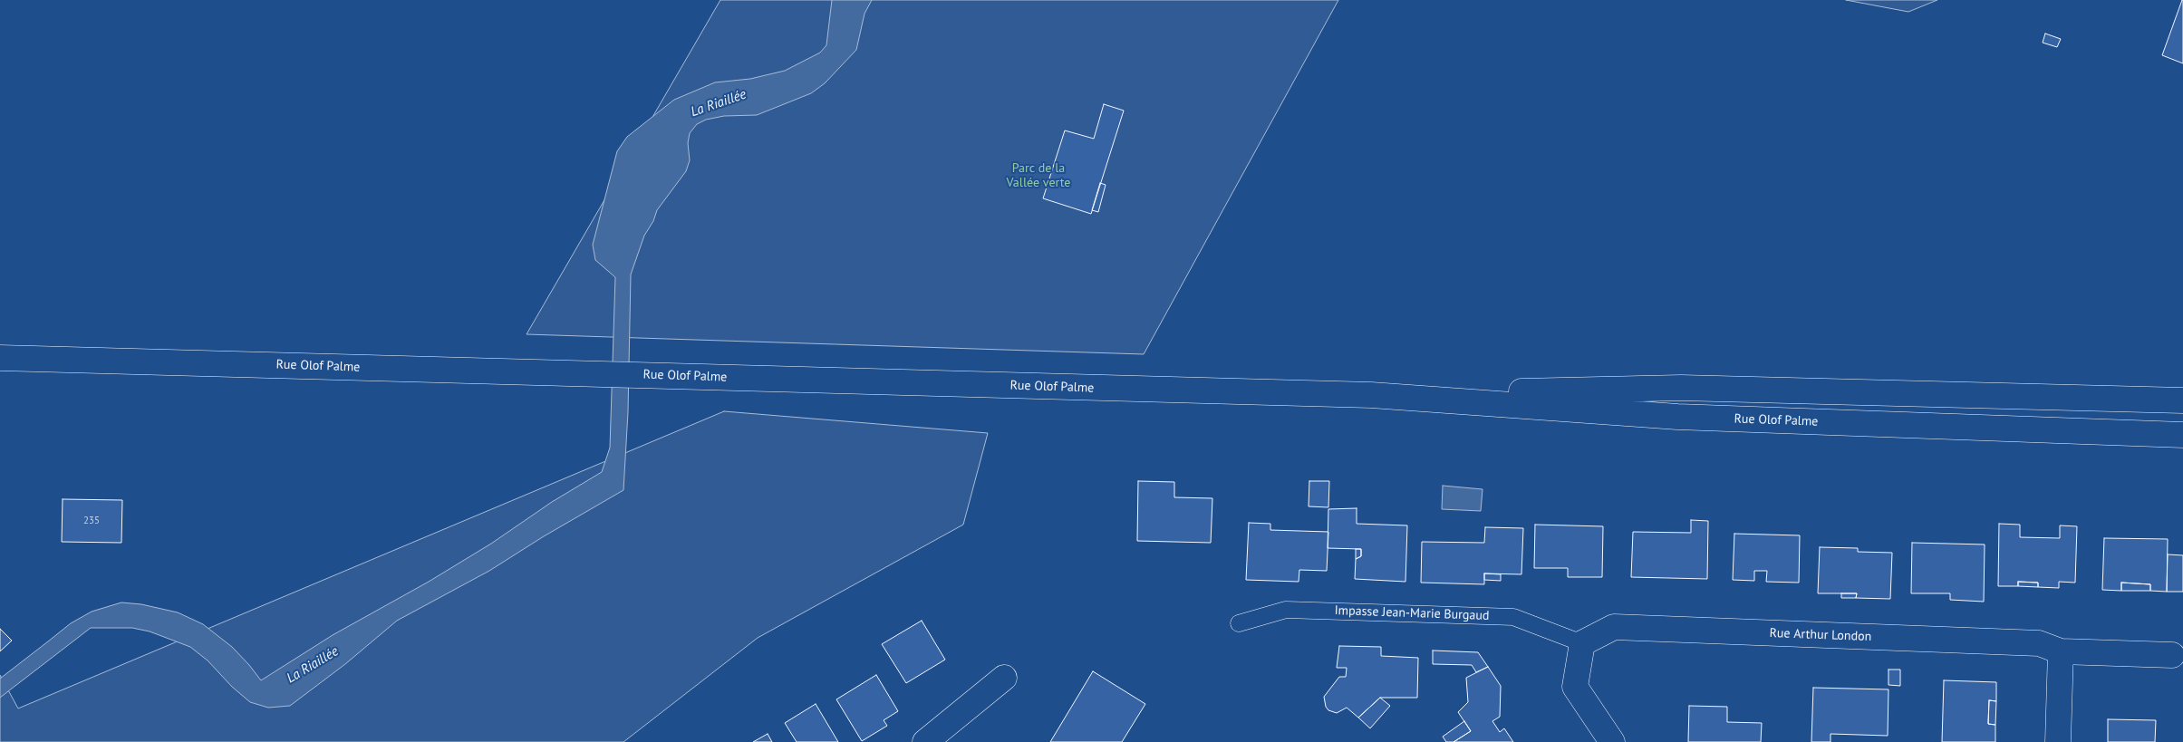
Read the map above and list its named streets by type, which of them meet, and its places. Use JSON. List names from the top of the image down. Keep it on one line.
{"streets":{"main road":["Rue Olof Palme","Rue Arthur London"],"lane":["Impasse Jean-Marie Burgaud"]},"crossings":[["Impasse Jean-Marie Burgaud","Rue Arthur London"]],"water":["La Riaillée"],"parks":["Parc de la Vallée verte"],"house_numbers":["235"]}
